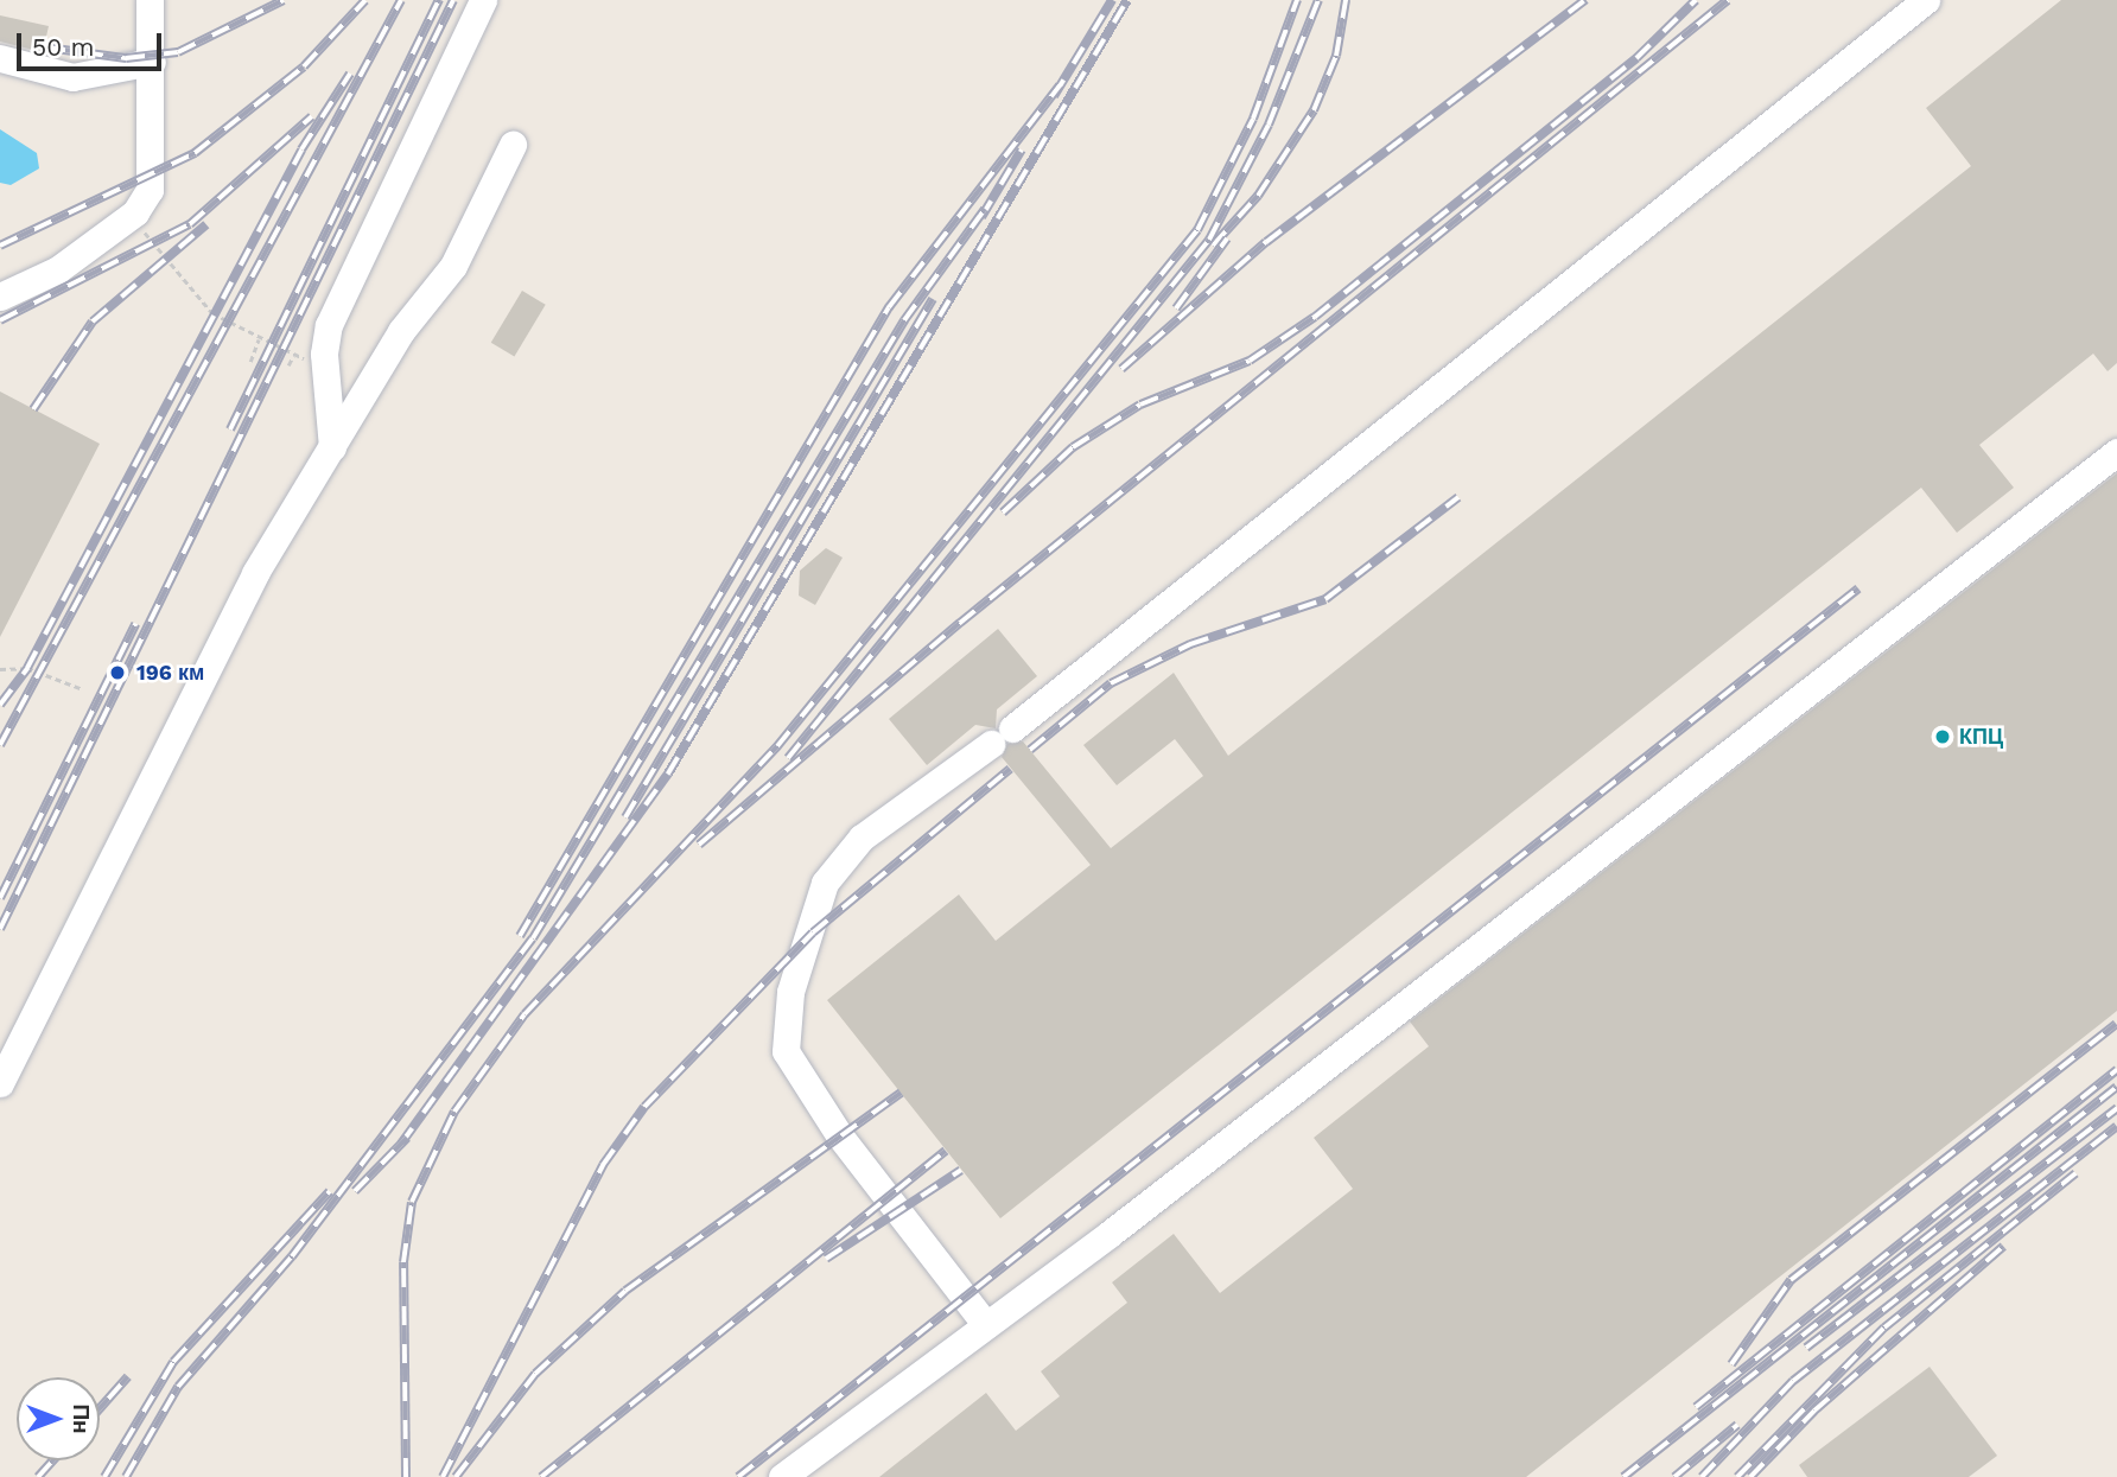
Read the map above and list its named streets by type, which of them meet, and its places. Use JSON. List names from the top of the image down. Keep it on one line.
{"places":["196 км","КПЦ"],"scale_bar":"50 m","north":"right"}
